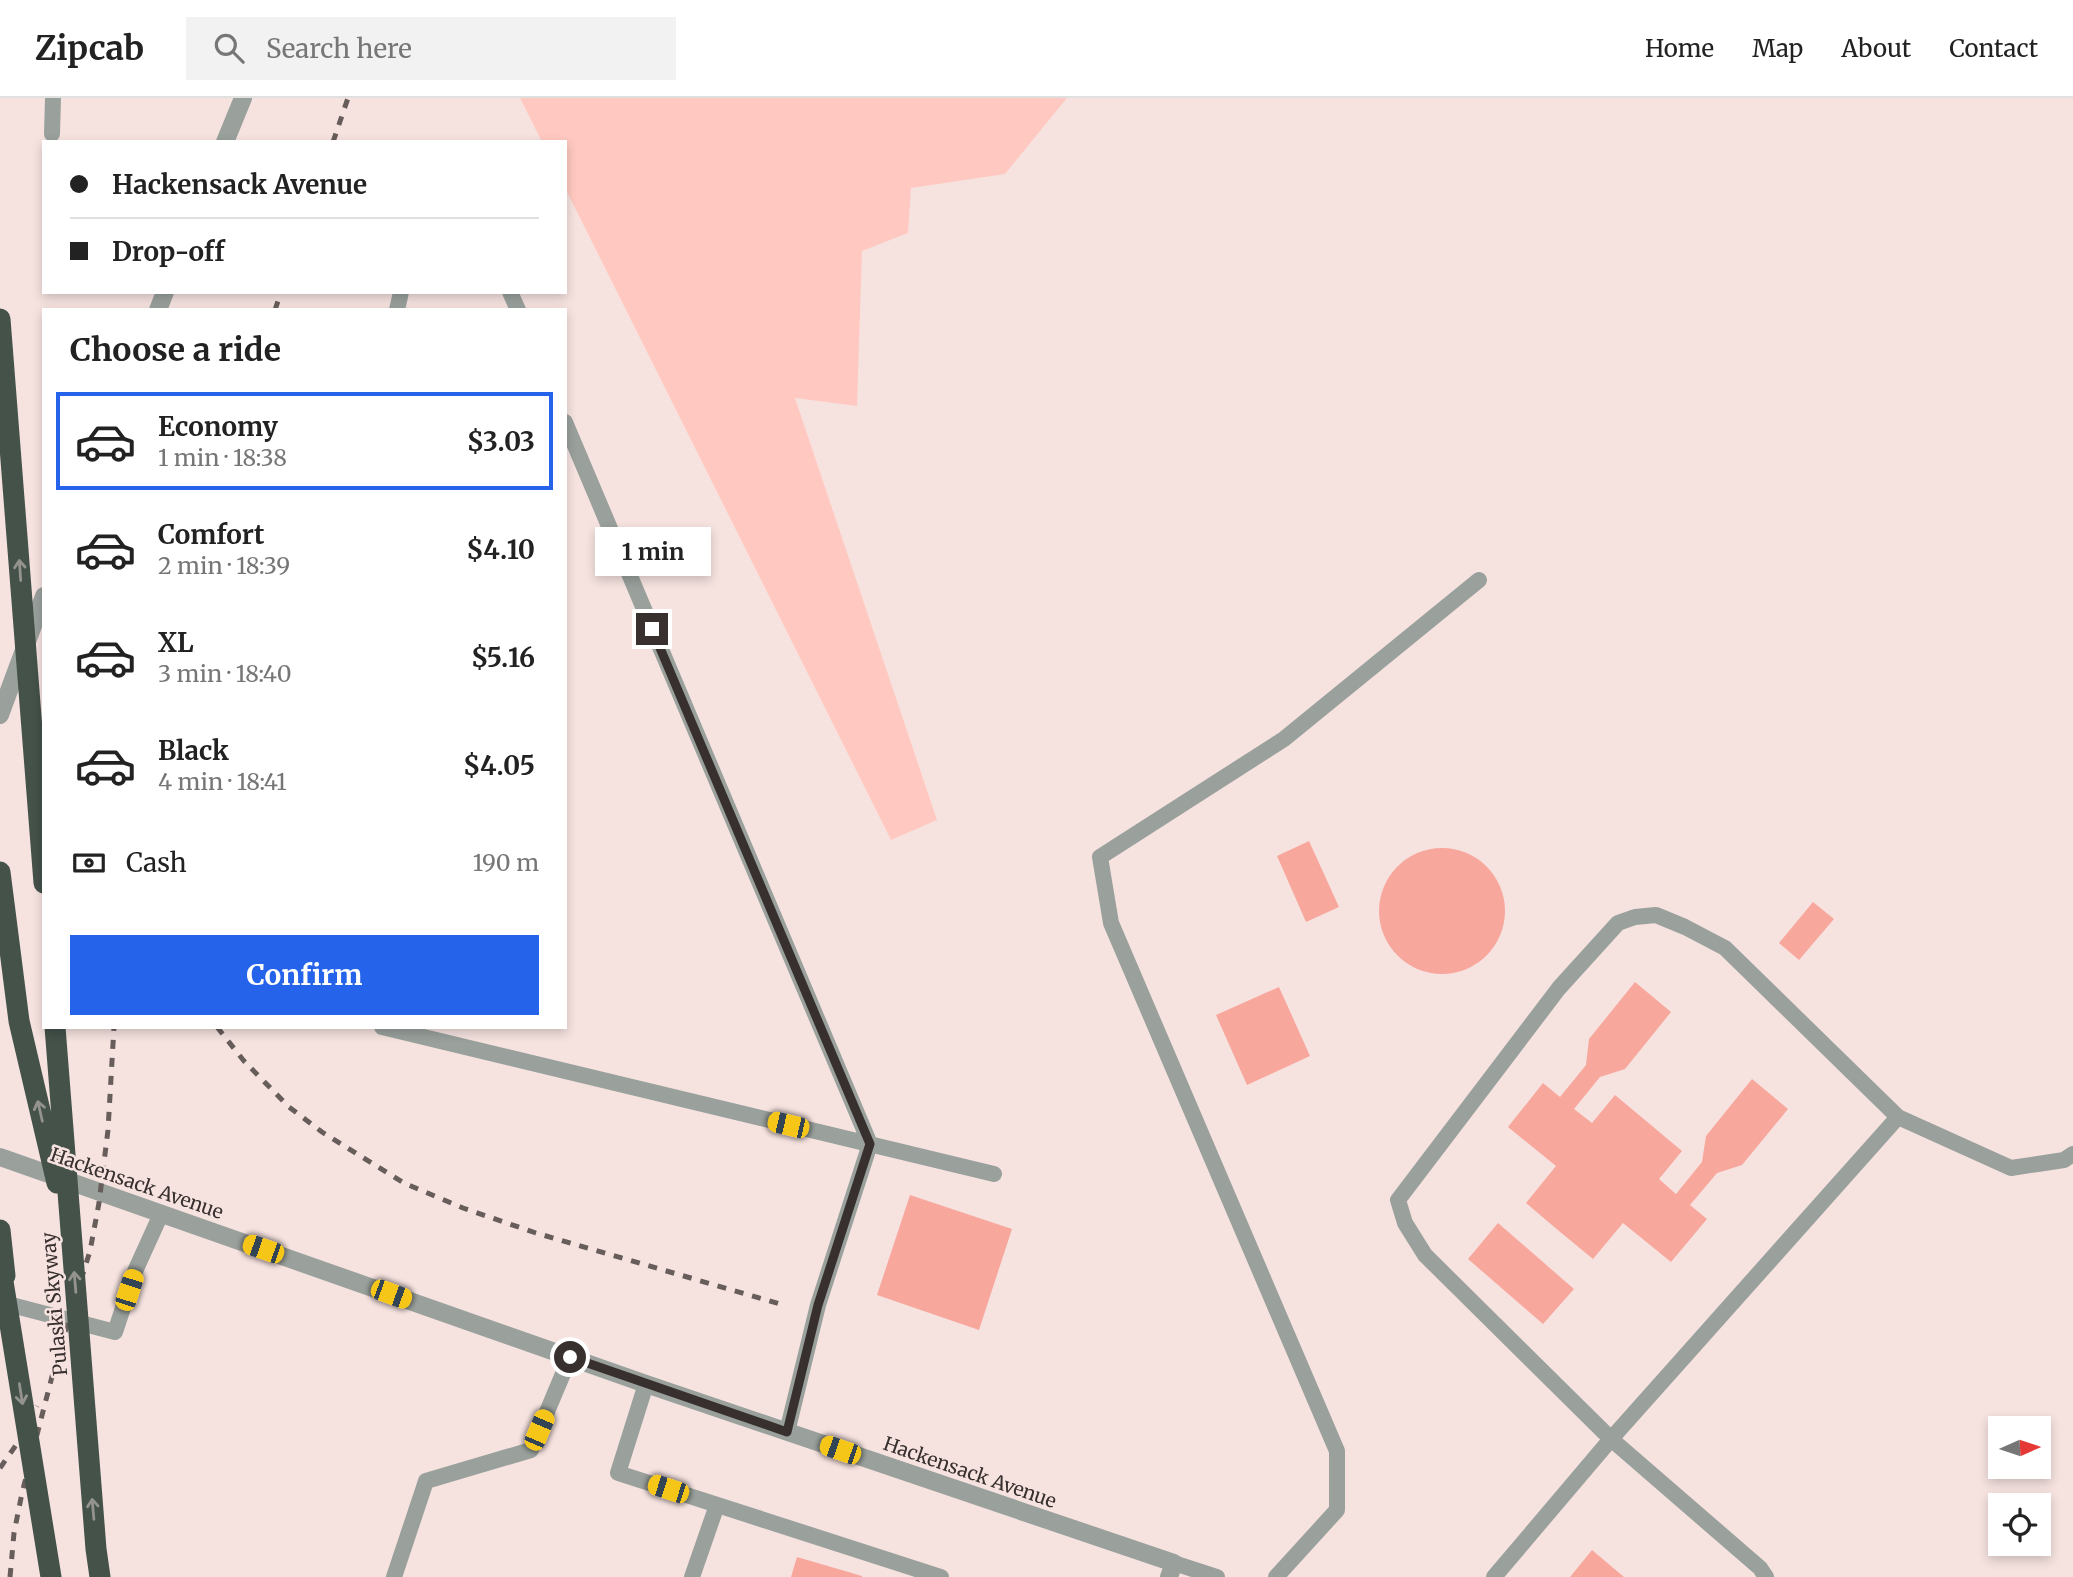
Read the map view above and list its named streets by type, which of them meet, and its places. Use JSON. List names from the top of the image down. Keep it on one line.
{"streets":{"highway":["Pulaski Skyway"],"street":["Hackensack Avenue"]},"north":"right","page":{"header":"Zipcab","search":"Search here","nav":["Home","Map","About","Contact"],"banner":["Hackensack Avenue","Drop-off"],"heading":"Choose a ride","list":[{"name":"Economy","note":"1 min · 18:38","value":"$3.03"},{"name":"Comfort","note":"2 min · 18:39","value":"$4.10"},{"name":"XL","note":"3 min · 18:40","value":"$5.16"},{"name":"Black","note":"4 min · 18:41","value":"$4.05"}],"bubble":"1 min","pay":["Cash","190 m"],"buttons":"Confirm"}}
